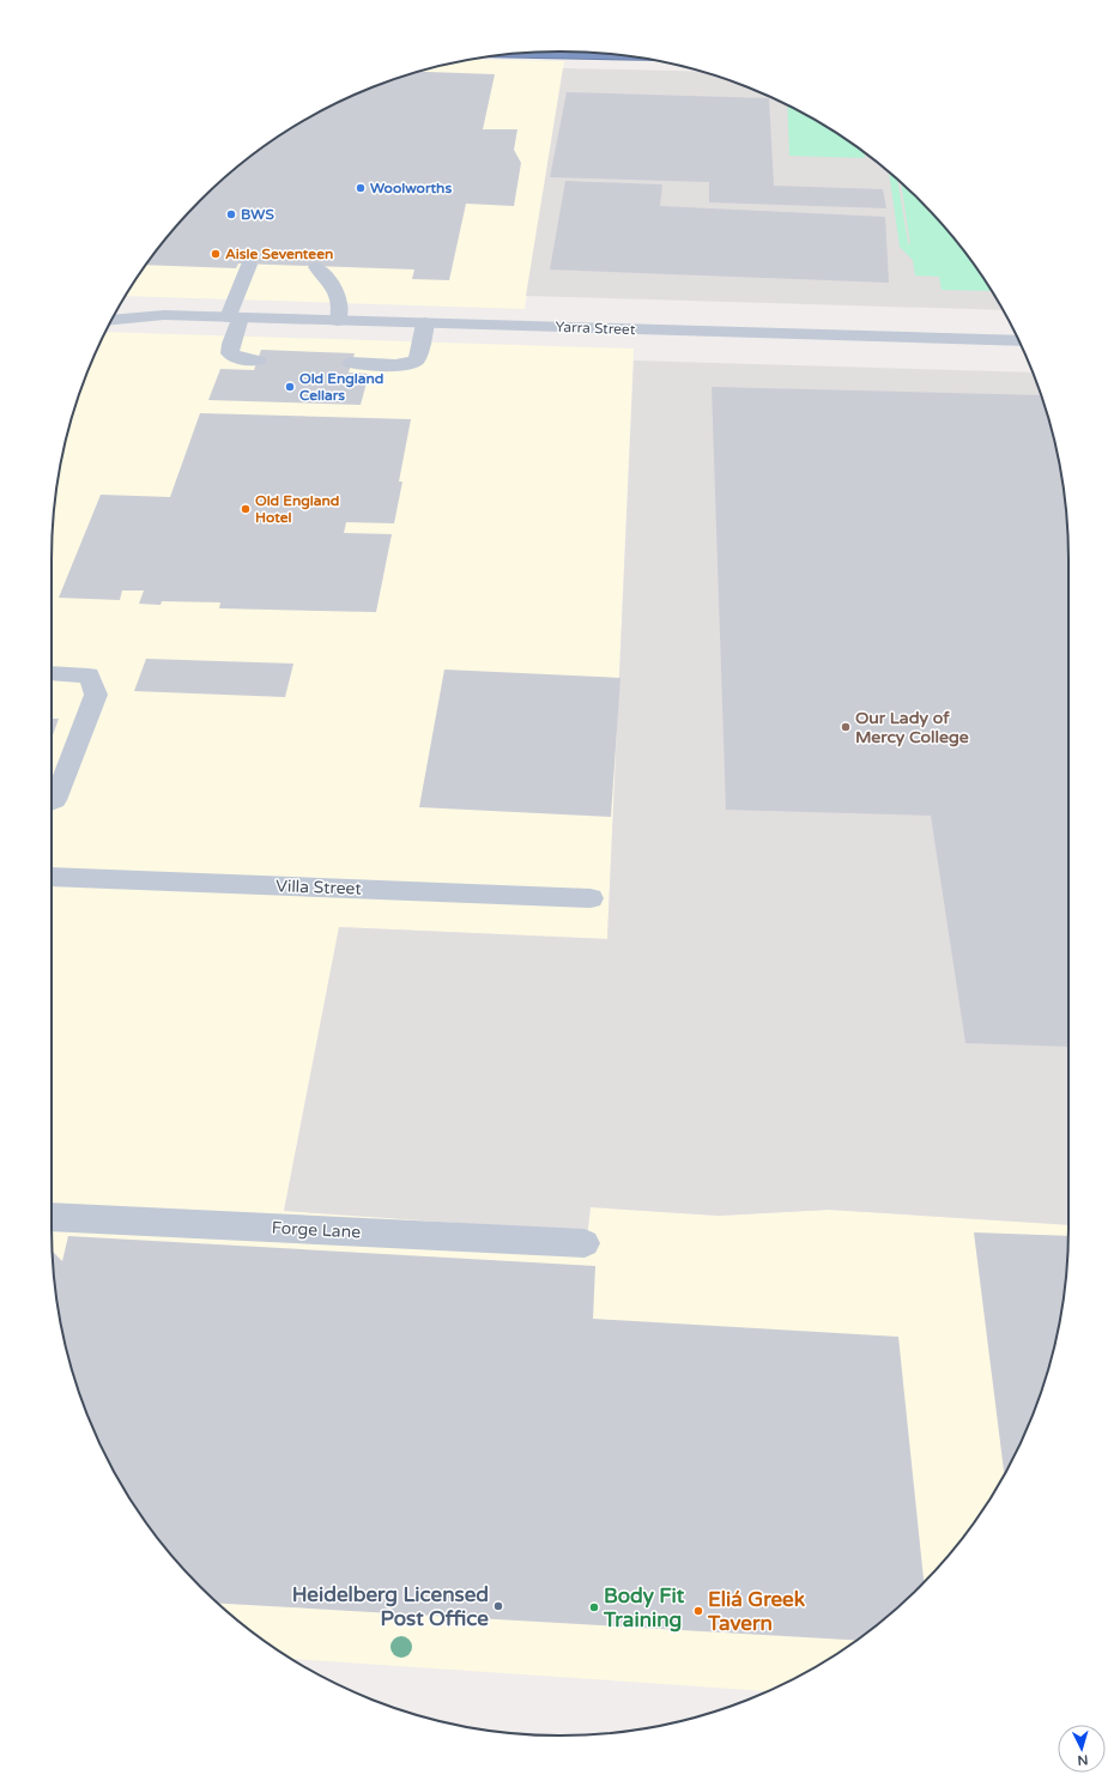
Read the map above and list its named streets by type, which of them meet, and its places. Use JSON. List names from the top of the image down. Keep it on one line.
{"streets":{"street":["Yarra Street","Villa Street","Forge Lane"]},"places":["Woolworths","BWS","Aisle Seventeen","Old England Cellars","Old England Hotel","Our Lady of Mercy College","Heidelberg Licensed Post Office","Body Fit Training","Eliá Greek Tavern"],"north":"bottom"}
